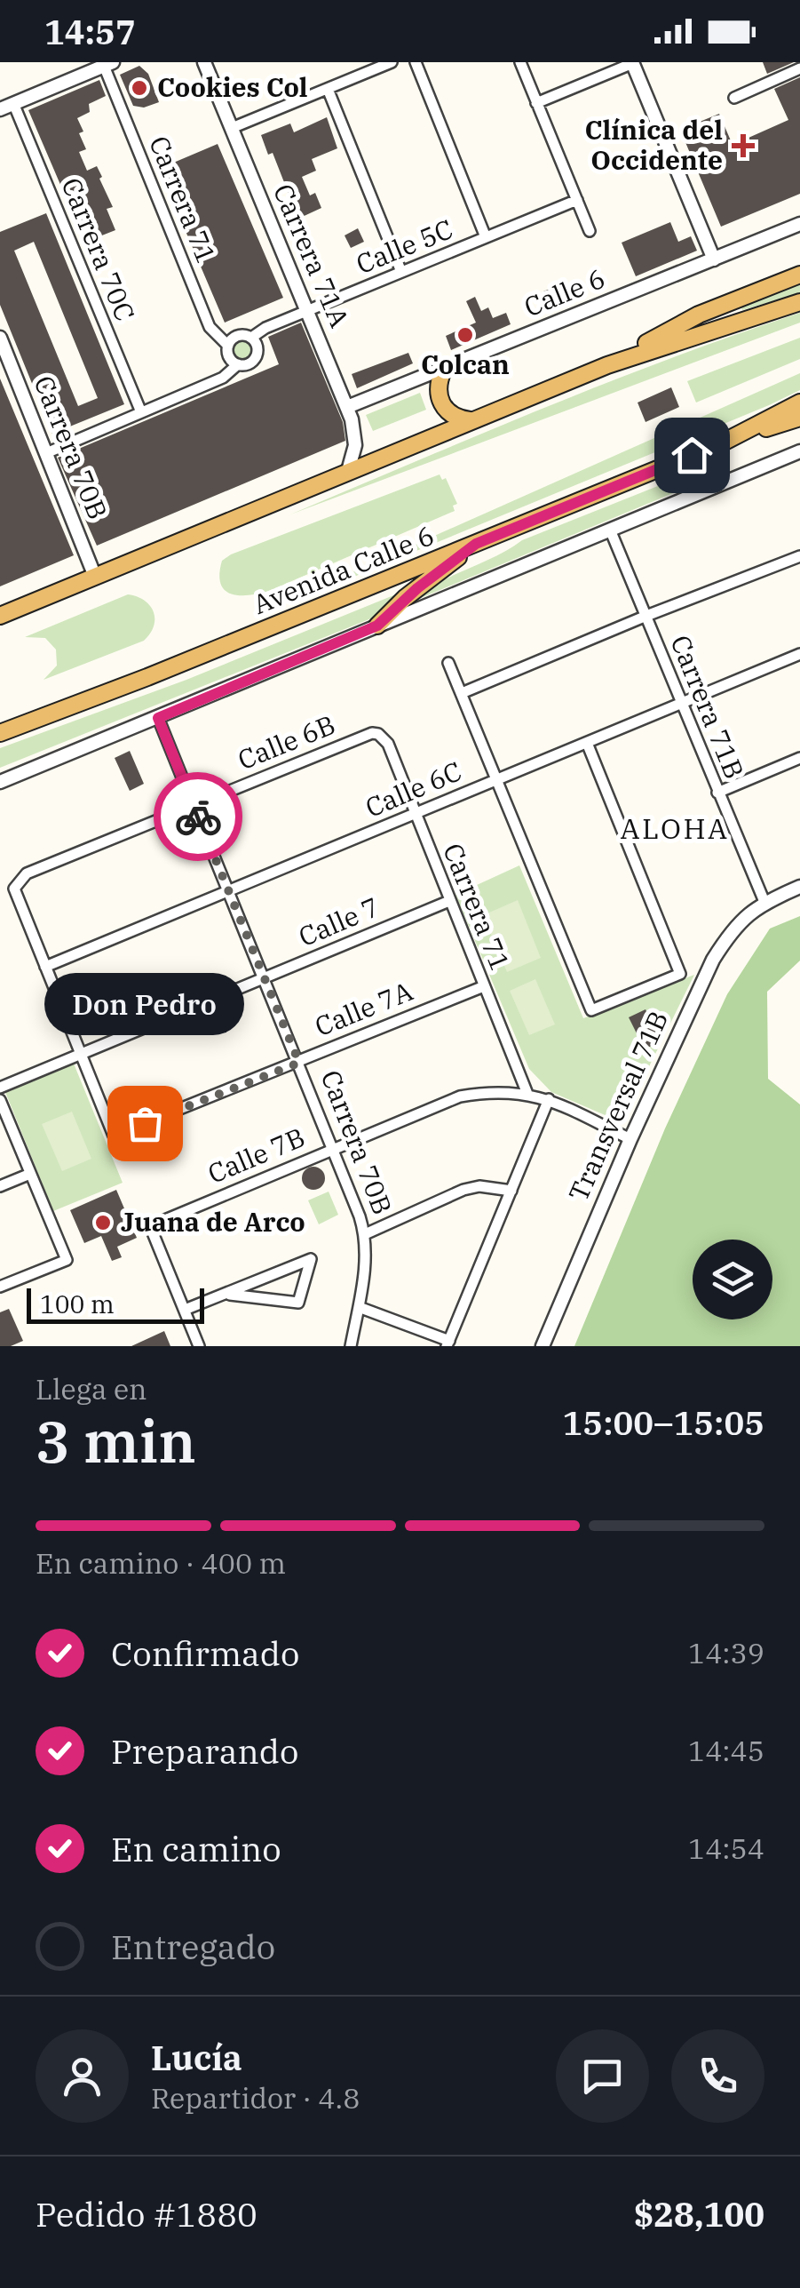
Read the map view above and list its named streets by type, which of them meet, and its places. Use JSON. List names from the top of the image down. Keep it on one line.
{"streets":{"highway":["Avenida Calle 6"],"street":["Carrera 71","Calle 5C","Carrera 70C","Carrera 71A","Calle 6","Carrera 70B","Carrera 71B","Calle 6B","Calle 6C","Calle 7","Calle 7A","Transversal 71B","Calle 7B"]},"crossings":[["Carrera 71","Calle 5C"],["Carrera 71","Calle 6B"],["Carrera 71","Calle 6C"],["Carrera 71","Calle 7"],["Carrera 71","Calle 7A"],["Carrera 71","Calle 7B"],["Calle 5C","Carrera 71A"],["Carrera 71A","Calle 6"],["Carrera 70B","Calle 6B"],["Carrera 70B","Calle 6C"],["Carrera 70B","Calle 7"],["Carrera 70B","Calle 7A"],["Carrera 70B","Calle 7B"],["Carrera 71B","Calle 6C"],["Carrera 71B","Transversal 71B"],["Calle 6B","Calle 6C"],["Calle 7","Calle 7A"],["Transversal 71B","Calle 7B"]],"districts":["ALOHA"],"places":{"other":["Cookies Col","Colcan","Don Pedro","Juana de Arco"],"health":["Clínica del Occidente"]},"scale_bar":"100 m","page":{"status":"14:57","bubble":"Don Pedro","scale":"100 m","heading":["3 min","Llega en","15:00–15:05"],"panel":["Lucía","Repartidor · 4.8","Pedido #1880","$28,100"],"bar":"En camino · 400 m","list":[["Confirmado","14:39"],["Preparando","14:45"],["En camino","14:54"],"Entregado"]}}
